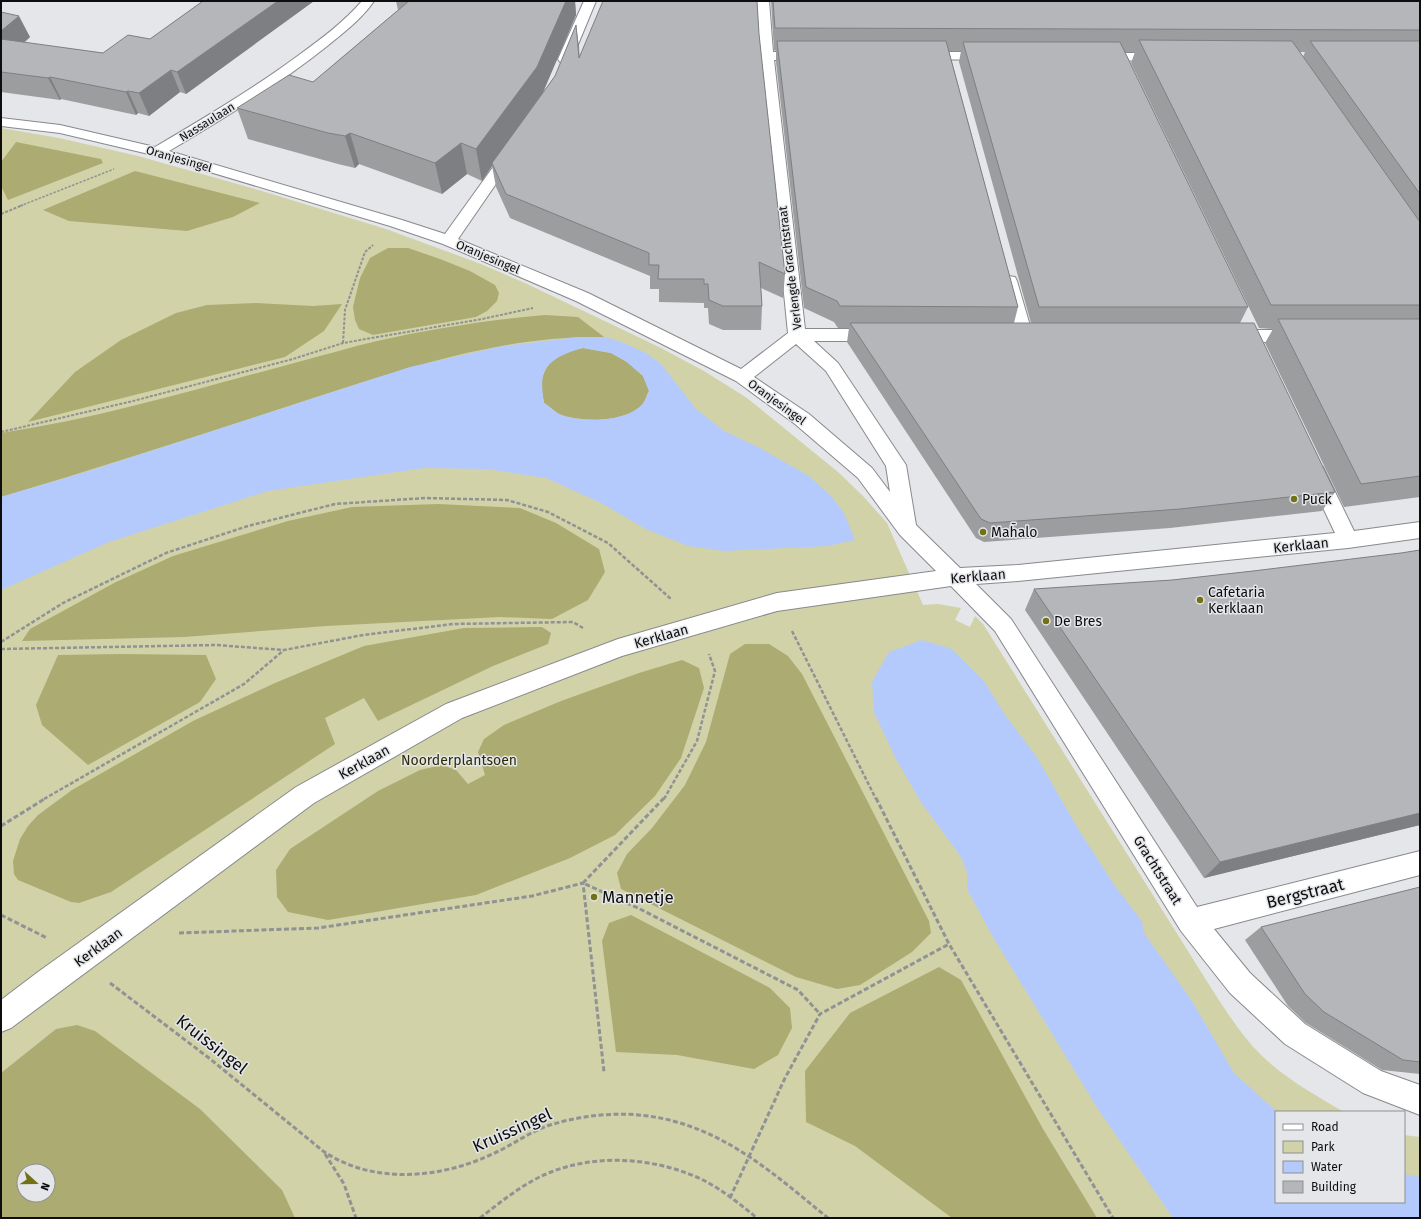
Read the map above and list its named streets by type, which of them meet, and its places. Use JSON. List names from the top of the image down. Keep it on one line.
{"streets":{"street":["Nassaulaan","Oranjesingel","Verlengde Grachtstraat","Kerklaan","Grachtstraat","Bergstraat"],"path":["Kruissingel"]},"crossings":[["Nassaulaan","Oranjesingel"],["Oranjesingel","Verlengde Grachtstraat"],["Kerklaan","Grachtstraat"],["Kerklaan","Kruissingel"],["Grachtstraat","Bergstraat"]],"parks":["Noorderplantsoen"],"places":["Puck","Mah̄alo","Cafetaria Kerklaan","De Bres","Mannetje"],"legend":["Road","Park","Water","Building"],"north":"right"}
